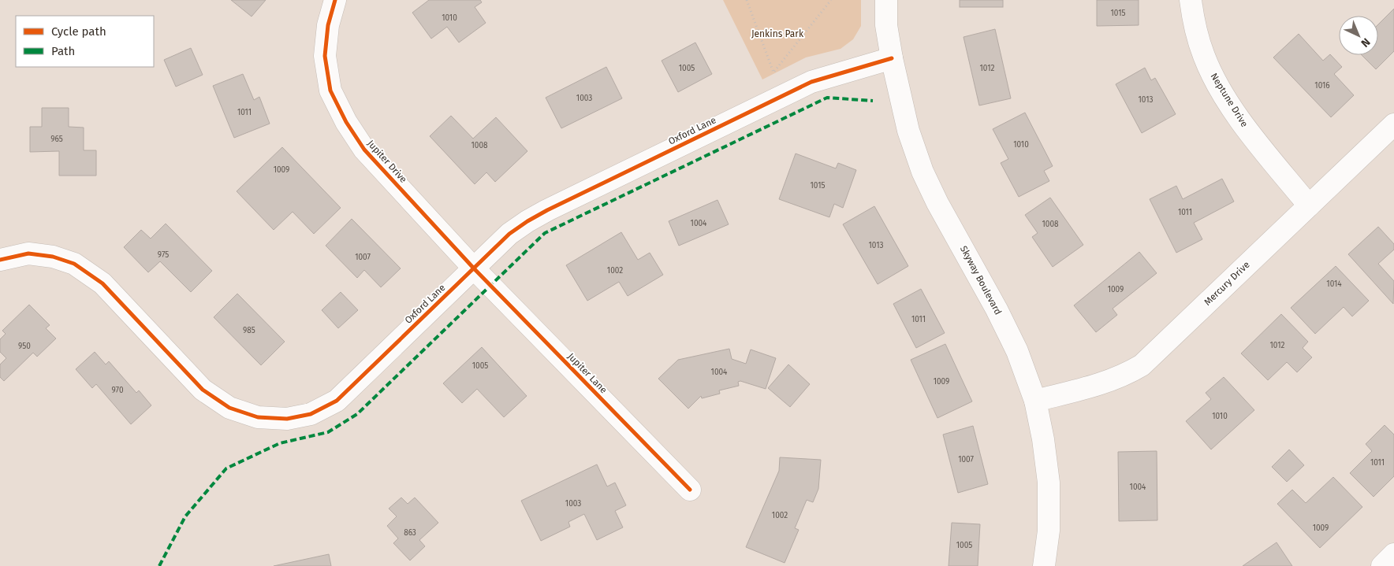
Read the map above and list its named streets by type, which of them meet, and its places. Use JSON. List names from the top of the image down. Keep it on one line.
{"streets":{"street":["Neptune Drive","Oxford Lane","Jupiter Drive","Skyway Boulevard","Mercury Drive","Jupiter Lane"]},"crossings":[["Neptune Drive","Mercury Drive"],["Oxford Lane","Jupiter Drive"],["Oxford Lane","Skyway Boulevard"],["Oxford Lane","Jupiter Lane"],["Jupiter Drive","Jupiter Lane"],["Skyway Boulevard","Mercury Drive"]],"parks":["Jenkins Park"],"house_numbers":["1015","1010","1005","1012","1016","1003","1013","1011","965","1010","1008","1009","1015","1011","1004","1008","1013","975","1007","1002","1014","1009","1011","985","1012","950","1005","1004","1009","970","1010","1007","1011","1004","1003","1002","1009","863","1005"],"legend":["Cycle path","Path"],"north":"bottom right"}
